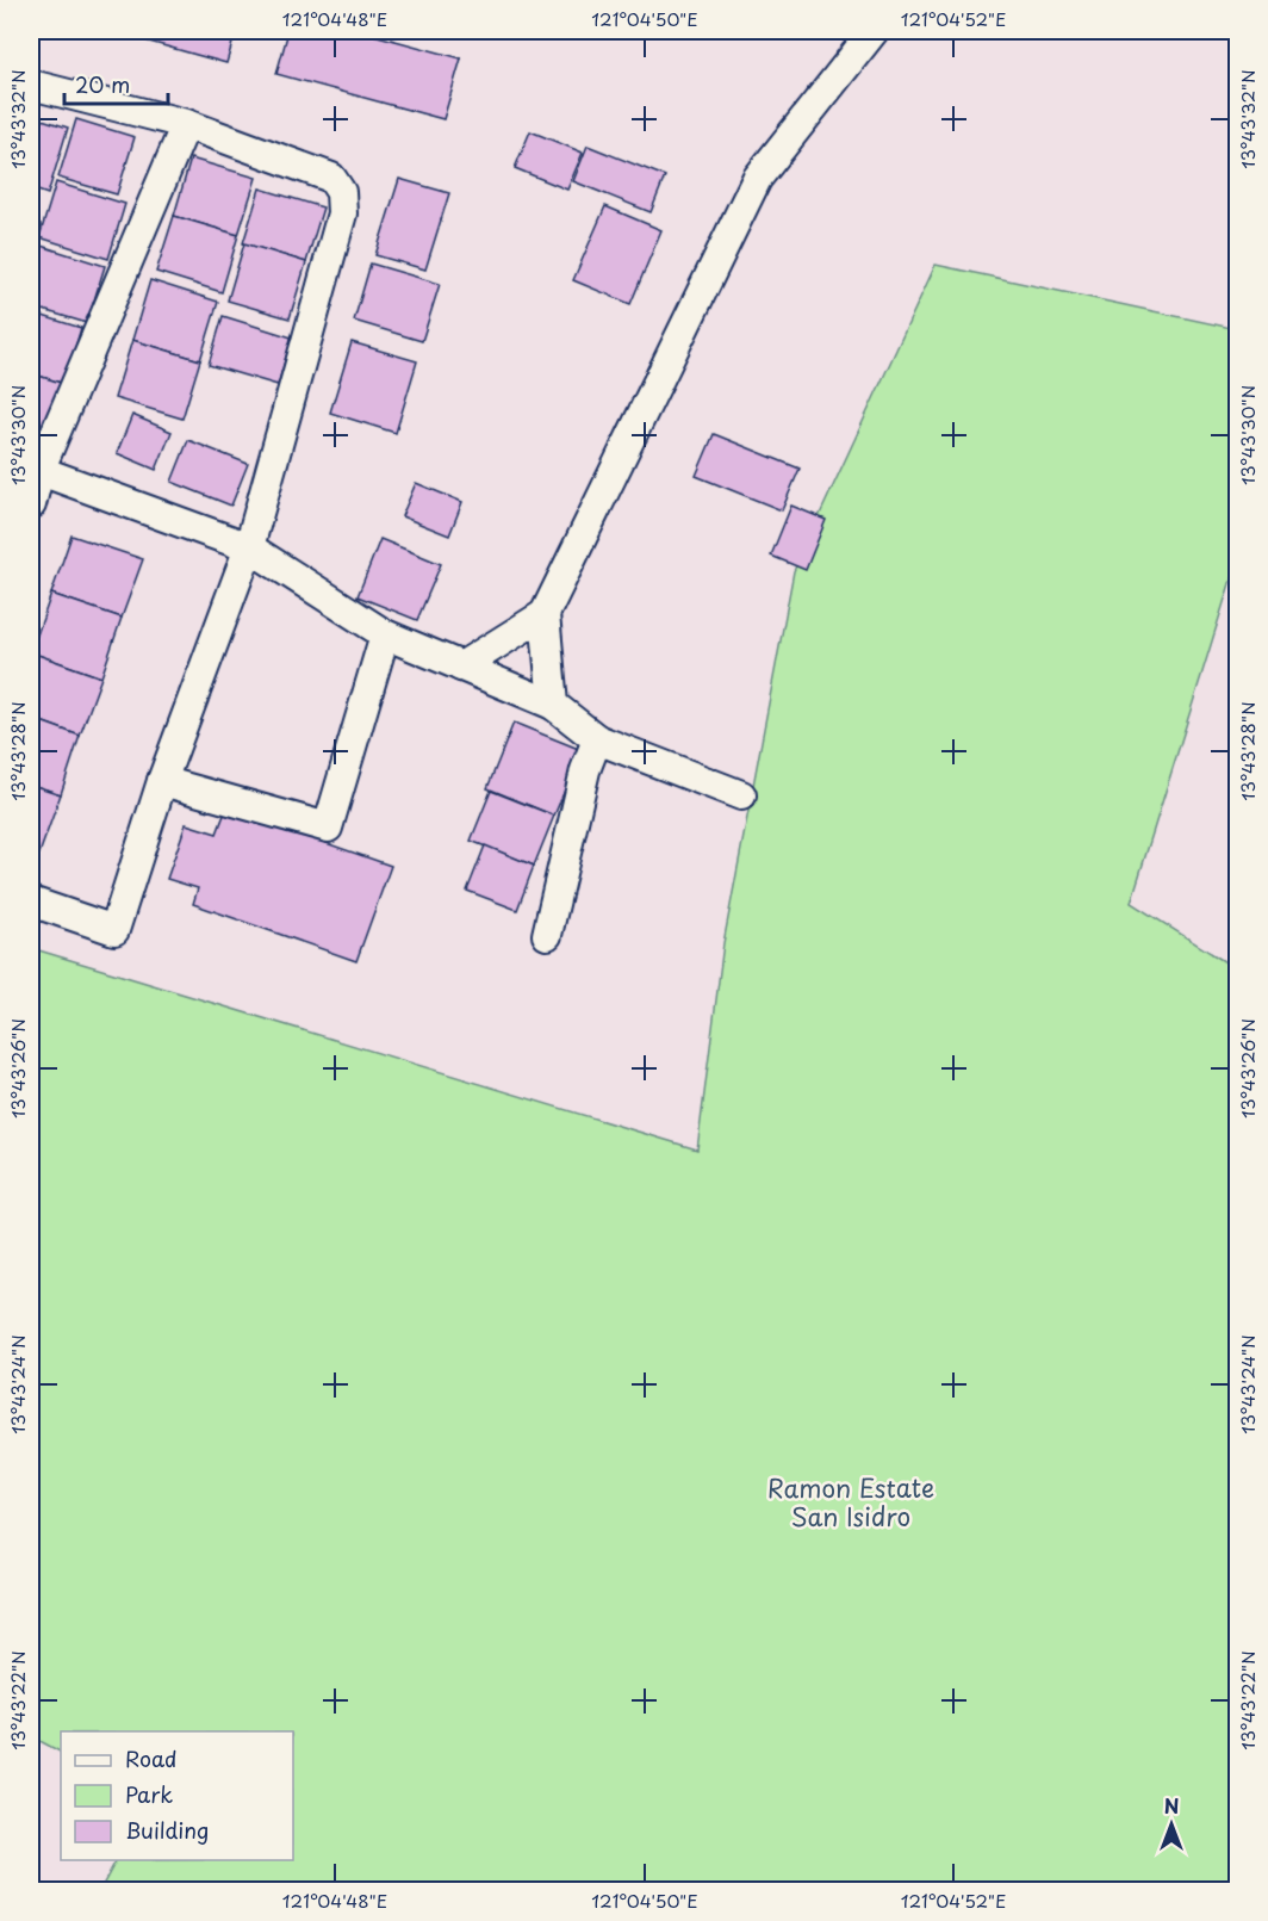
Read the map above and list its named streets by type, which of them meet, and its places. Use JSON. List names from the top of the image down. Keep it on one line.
{"parks":["Ramon Estate San Isidro"],"legend":["Road","Park","Building"],"scale_bar":"20 m","north":"top","coordinates":["121°04'48\"E","121°04'50\"E","121°04'52\"E","13°43'32\"N","13°43'30\"N","13°43'28\"N","13°43'26\"N","13°43'24\"N","13°43'22\"N"]}
